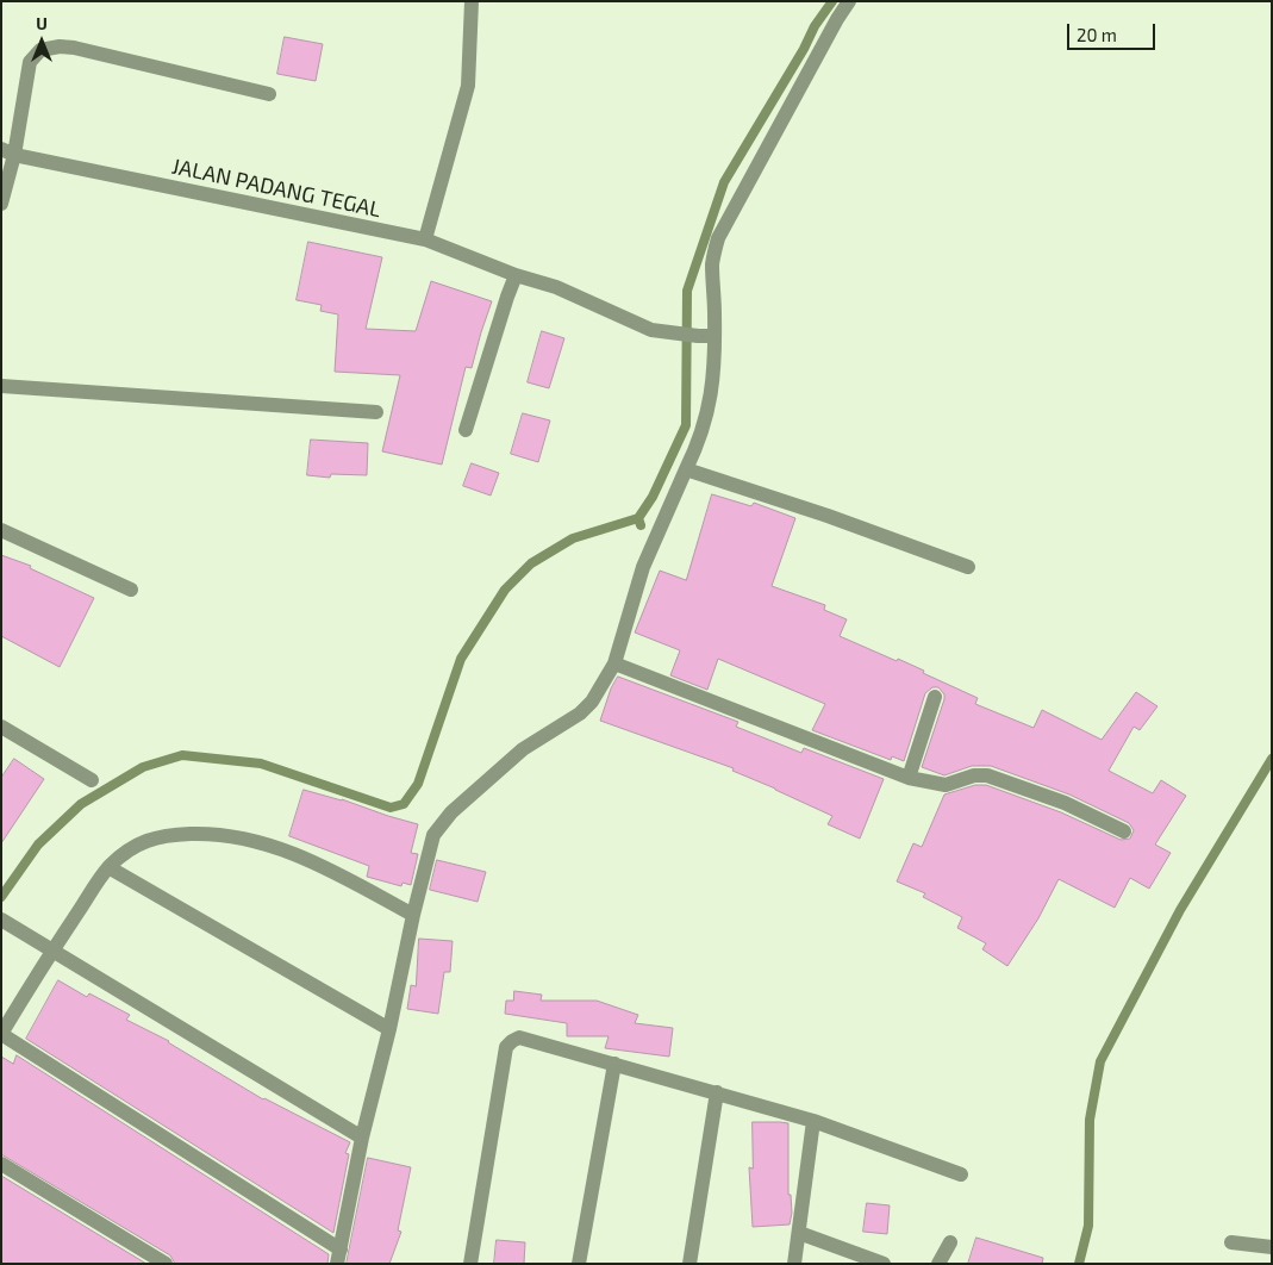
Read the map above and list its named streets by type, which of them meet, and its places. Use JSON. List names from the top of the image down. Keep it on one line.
{"streets":{"street":["JALAN PADANG TEGAL"]},"scale_bar":"20 m","north":"top"}
